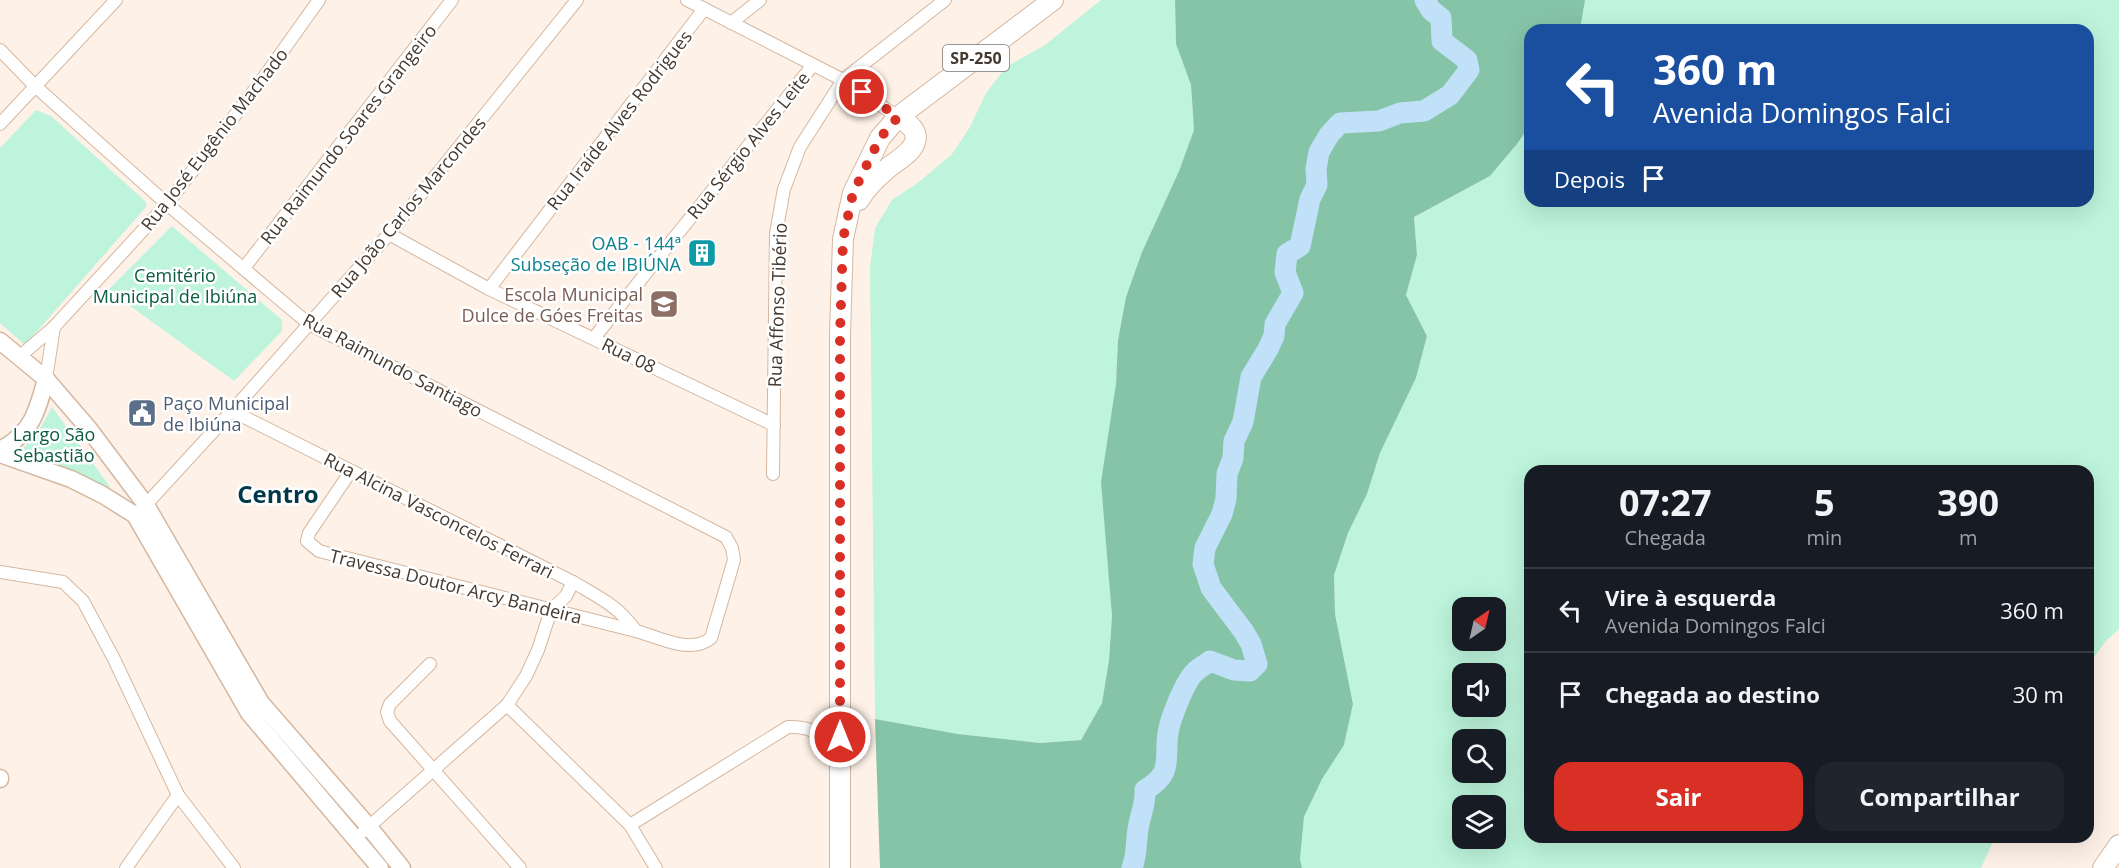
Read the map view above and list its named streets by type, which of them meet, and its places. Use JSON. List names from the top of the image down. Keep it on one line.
{"streets":{"main road":["SP-250"],"street":["Rua Iraíde Alves Rodrigues","Rua Raimundo Soares Grangeiro","Rua José Eugênio Machado","Rua Sérgio Alves Leite","Rua João Carlos Marcondes","Rua Affonso Tibério","Rua 08","Rua Raimundo Santiago","Rua Alcina Vasconcelos Ferrari","Travessa Doutor Arcy Bandeira"]},"crossings":[["Rua Iraíde Alves Rodrigues","Rua 08"],["Rua Raimundo Soares Grangeiro","Rua Raimundo Santiago"],["Rua José Eugênio Machado","Rua Raimundo Santiago"],["Rua Sérgio Alves Leite","Rua 08"],["Rua João Carlos Marcondes","Rua 08"],["Rua João Carlos Marcondes","Rua Raimundo Santiago"],["Rua João Carlos Marcondes","Rua Alcina Vasconcelos Ferrari"],["Rua Affonso Tibério","Rua 08"],["Rua Raimundo Santiago","Travessa Doutor Arcy Bandeira"],["Rua Alcina Vasconcelos Ferrari","Travessa Doutor Arcy Bandeira"]],"districts":["Centro"],"parks":["Cemitério Municipal de Ibiúna","Largo São Sebastião"],"places":{"building":["OAB - 144ª Subseção de IBIÚNA"],"school or university":["Escola Municipal Dulce de Góes Freitas"],"public building":["Paço Municipal de Ibiúna"]},"north":"top right","page":{"turn":["360 m","Avenida Domingos Falci"],"then":"Depois","eta":["07:27","Chegada","5","min","390","m"],"list":[{"name":"Vire à esquerda","note":"Avenida Domingos Falci","value":"360 m"},{"name":"Chegada ao destino","value":"30 m"}],"buttons":["Sair","Compartilhar"]}}
